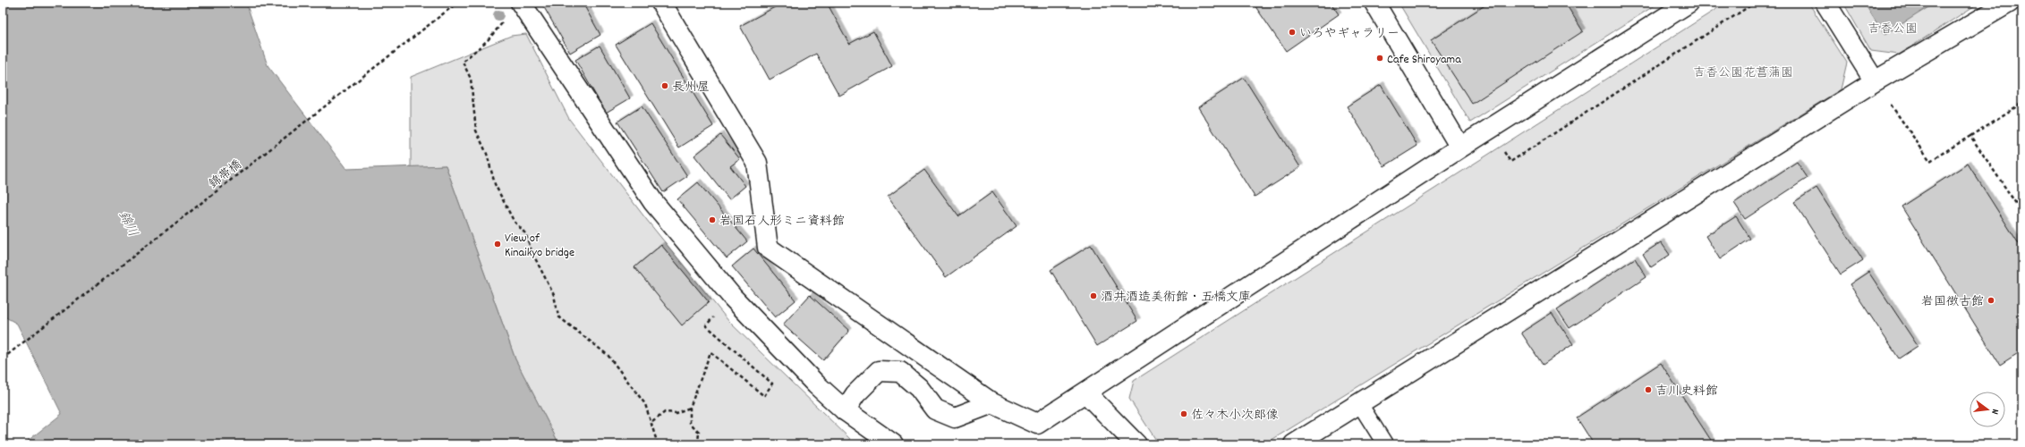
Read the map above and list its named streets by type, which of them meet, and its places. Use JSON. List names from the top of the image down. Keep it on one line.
{"streets":{"path":["錦帯橋"]},"water":["錦川"],"parks":["吉香公園","吉香公園花菖蒲園"],"places":["いろやギャラリー","Cafe Shiroyama","長州屋","岩国石人形ミニ資料館","View of Kinaikyo bridge","酒井酒造美術館・五橋文庫","岩国徴古館","吉川史料館","佐々木小次郎像"],"north":"right"}
